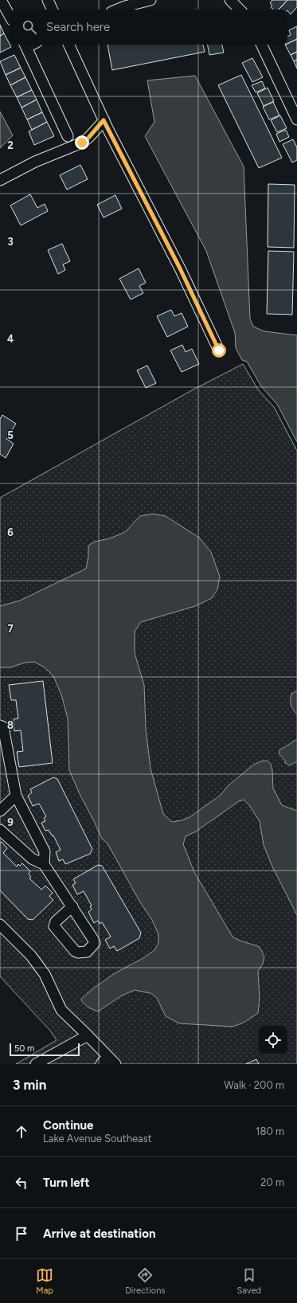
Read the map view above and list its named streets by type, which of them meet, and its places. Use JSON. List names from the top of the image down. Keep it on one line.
{"scale_bar":"50 m","page":{"search":"Search here","scale":"50 m","heading":["3 min","Walk · 200 m"],"list":[["Continue","Lake Avenue Southeast","180 m"],["Turn left","20 m"],"Arrive at destination"],"nav":["Map","Directions","Saved"]},"grid":{"rows":["2","3","4","5","6","7","8","9"]}}
